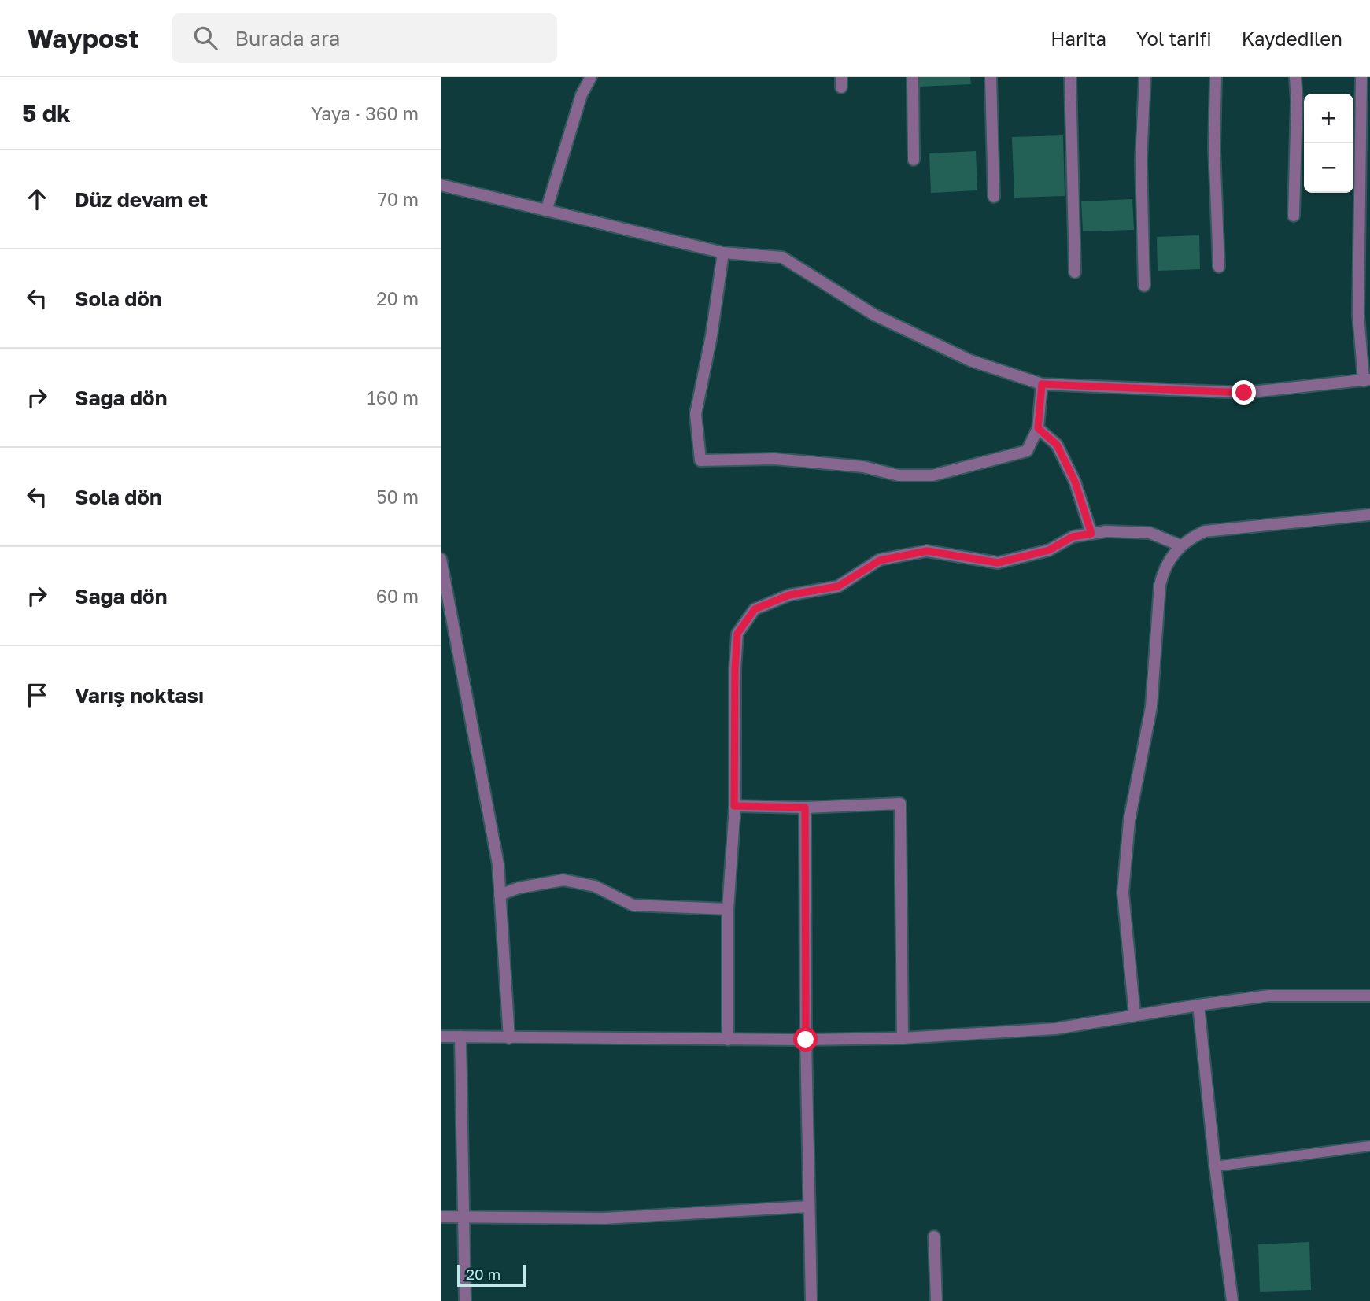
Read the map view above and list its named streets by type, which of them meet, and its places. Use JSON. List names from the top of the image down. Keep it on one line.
{"scale_bar":"20 m","page":{"header":"Waypost","search":"Burada ara","nav":["Harita","Yol tarifi","Kaydedilen"],"heading":["5 dk","Yaya · 360 m"],"map_buttons":["+","−"],"list":[["Düz devam et","70 m"],["Sola dön","20 m"],["Sağa dön","160 m"],["Sola dön","50 m"],["Sağa dön","60 m"],"Varış noktası"],"scale":"20 m"}}
